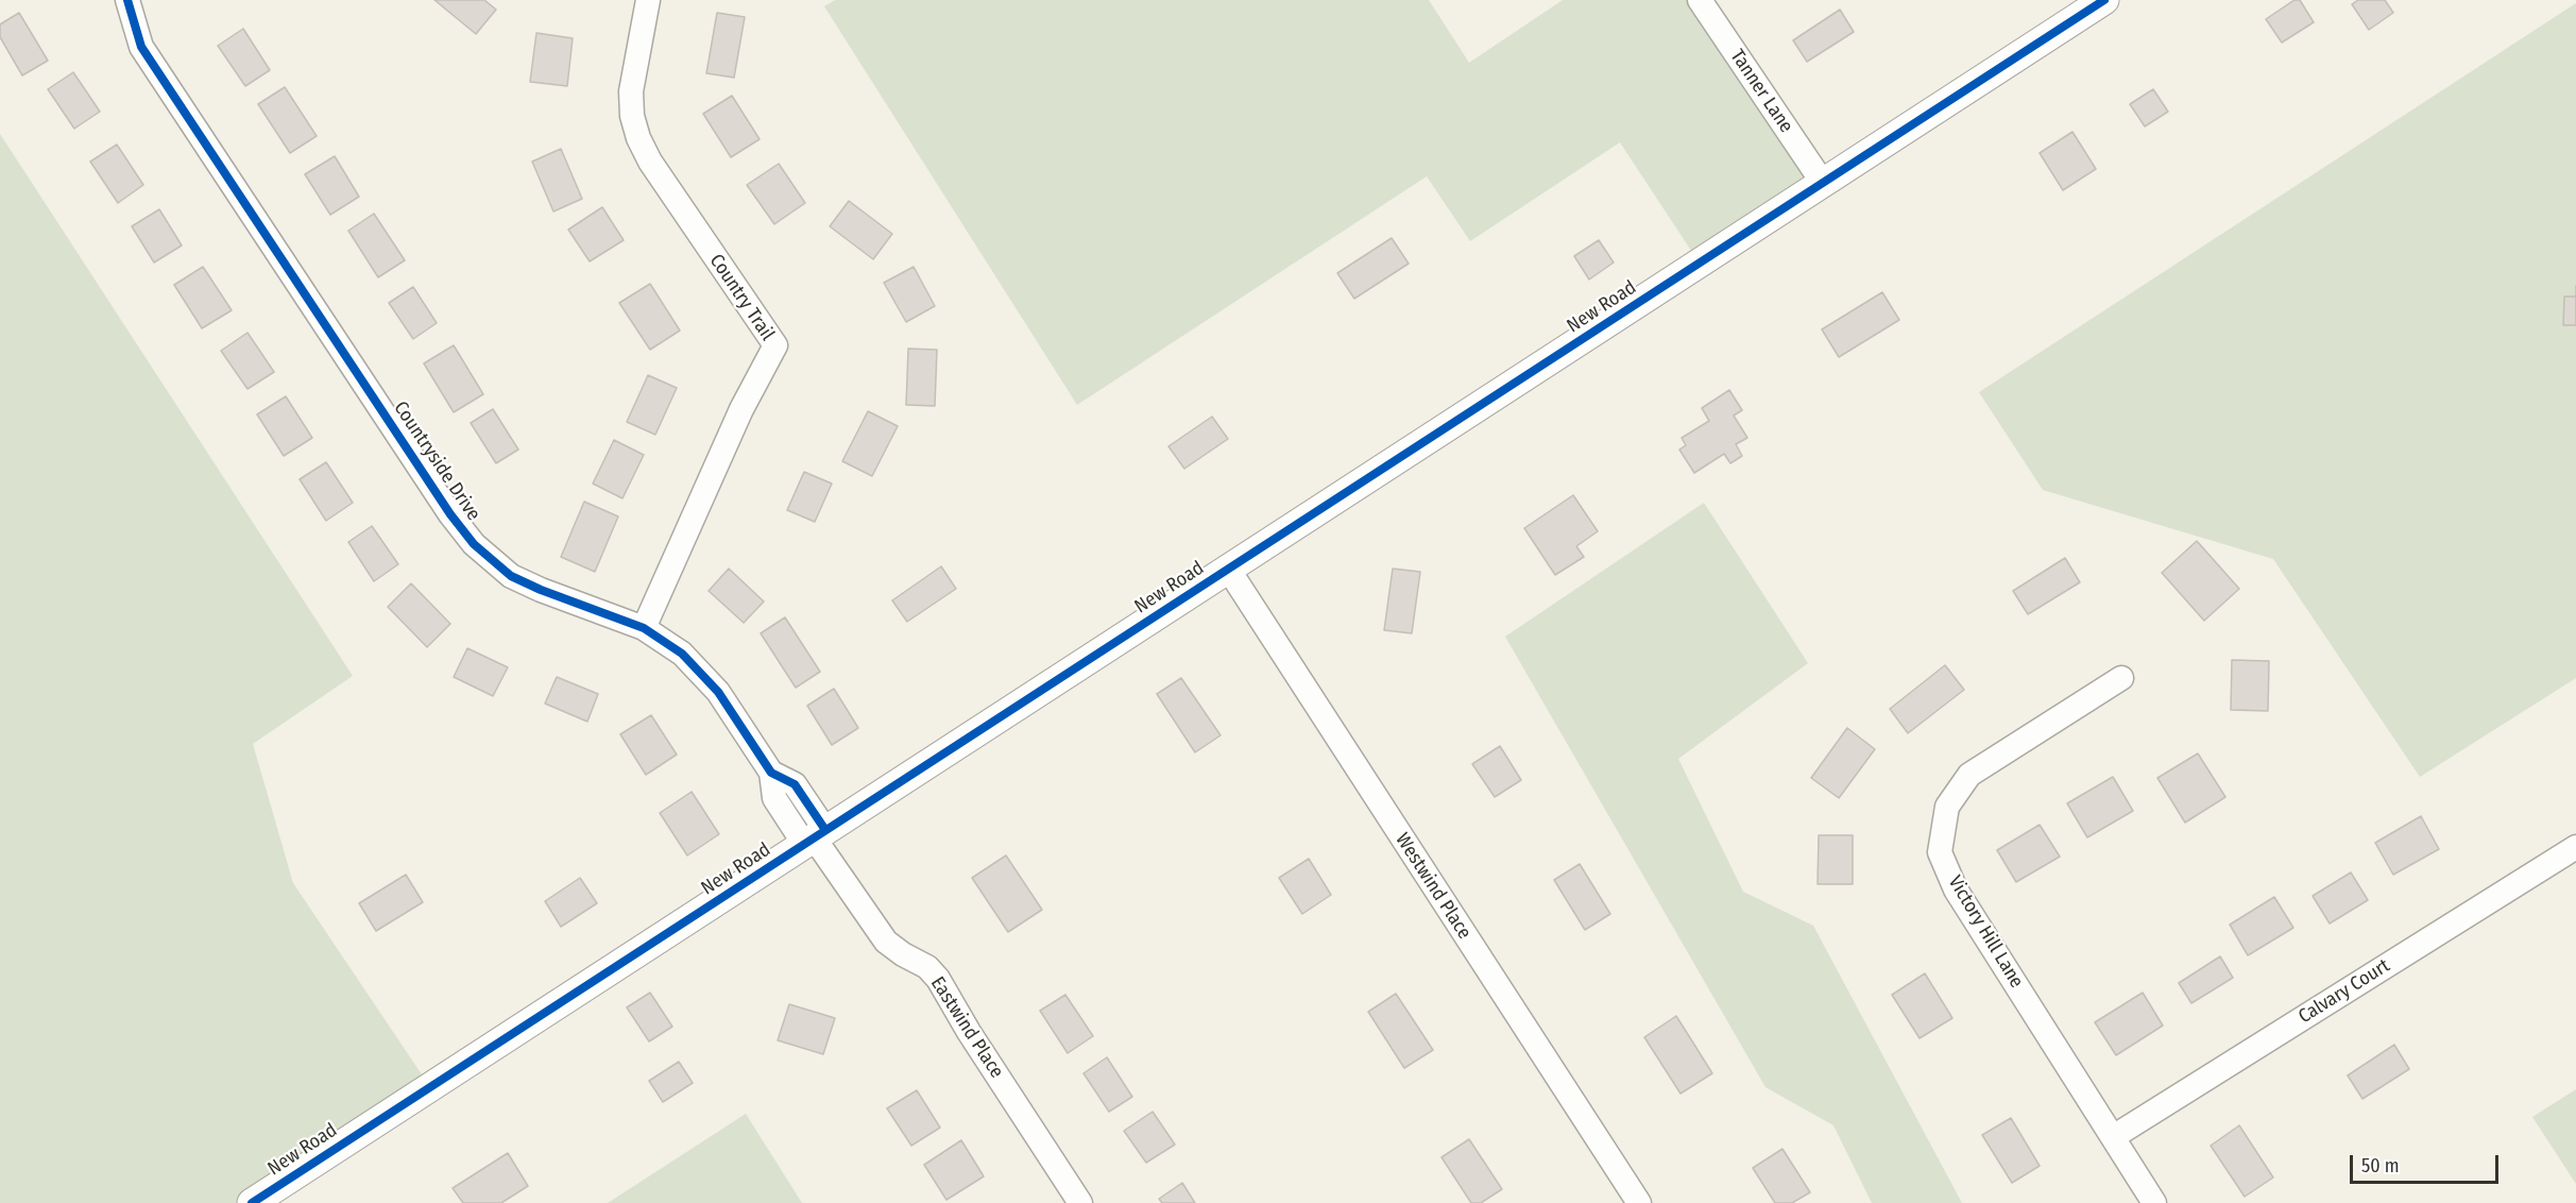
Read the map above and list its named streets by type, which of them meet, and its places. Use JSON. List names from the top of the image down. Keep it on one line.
{"streets":{"street":["Tanner Lane","Country Trail","New Road","Countryside Drive","Westwind Place","Victory Hill Lane","Calvary Court","Eastwind Place"]},"crossings":[["Tanner Lane","New Road"],["Country Trail","Countryside Drive"],["New Road","Countryside Drive"],["New Road","Westwind Place"],["New Road","Eastwind Place"],["Countryside Drive","Eastwind Place"],["Victory Hill Lane","Calvary Court"]],"scale_bar":"50 m"}
